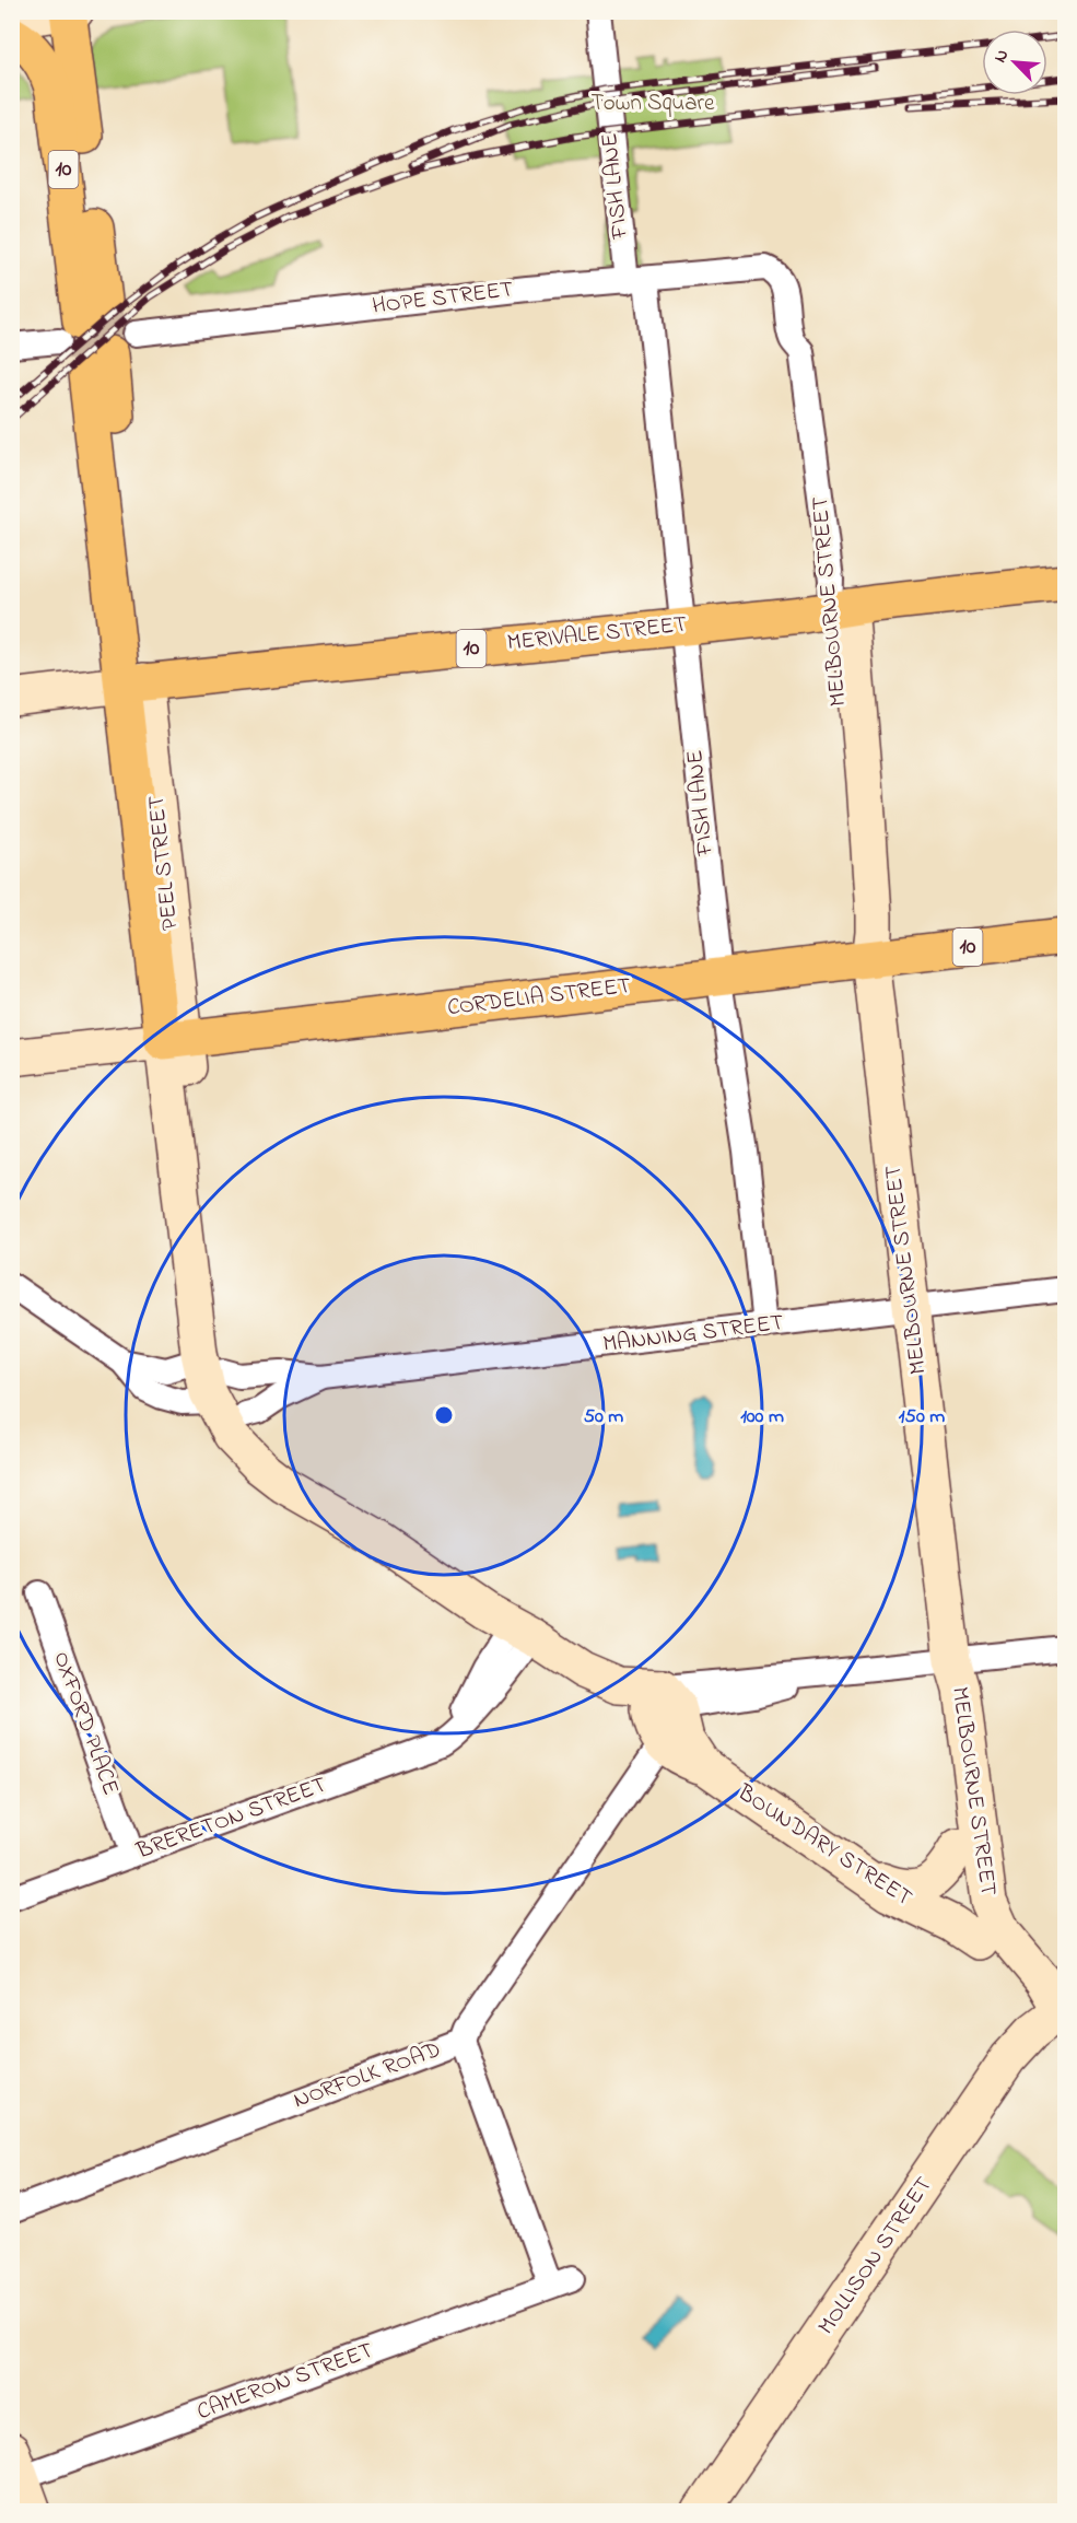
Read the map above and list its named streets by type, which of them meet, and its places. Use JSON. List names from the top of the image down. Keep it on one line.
{"streets":{"main road":["10","MERIVALE STREET","PEEL STREET","CORDELIA STREET"],"street":["FISH LANE","HOPE STREET","MELBOURNE STREET","MANNING STREET","OXFORD PLACE","BRERETON STREET","BOUNDARY STREET","NORFOLK ROAD","MOLLISON STREET","CAMERON STREET"]},"crossings":[["FISH LANE","HOPE STREET"],["FISH LANE","MERIVALE STREET"],["FISH LANE","CORDELIA STREET"],["FISH LANE","MANNING STREET"],["HOPE STREET","MELBOURNE STREET"],["HOPE STREET","PEEL STREET"],["MELBOURNE STREET","MERIVALE STREET"],["MELBOURNE STREET","CORDELIA STREET"],["MELBOURNE STREET","MANNING STREET"],["MELBOURNE STREET","BOUNDARY STREET"],["MELBOURNE STREET","MOLLISON STREET"],["MERIVALE STREET","PEEL STREET"],["PEEL STREET","CORDELIA STREET"],["PEEL STREET","MANNING STREET"],["OXFORD PLACE","BRERETON STREET"],["BOUNDARY STREET","NORFOLK ROAD"]],"parks":["Town Square"],"north":"top left","rings":["50 m","100 m","150 m"]}
